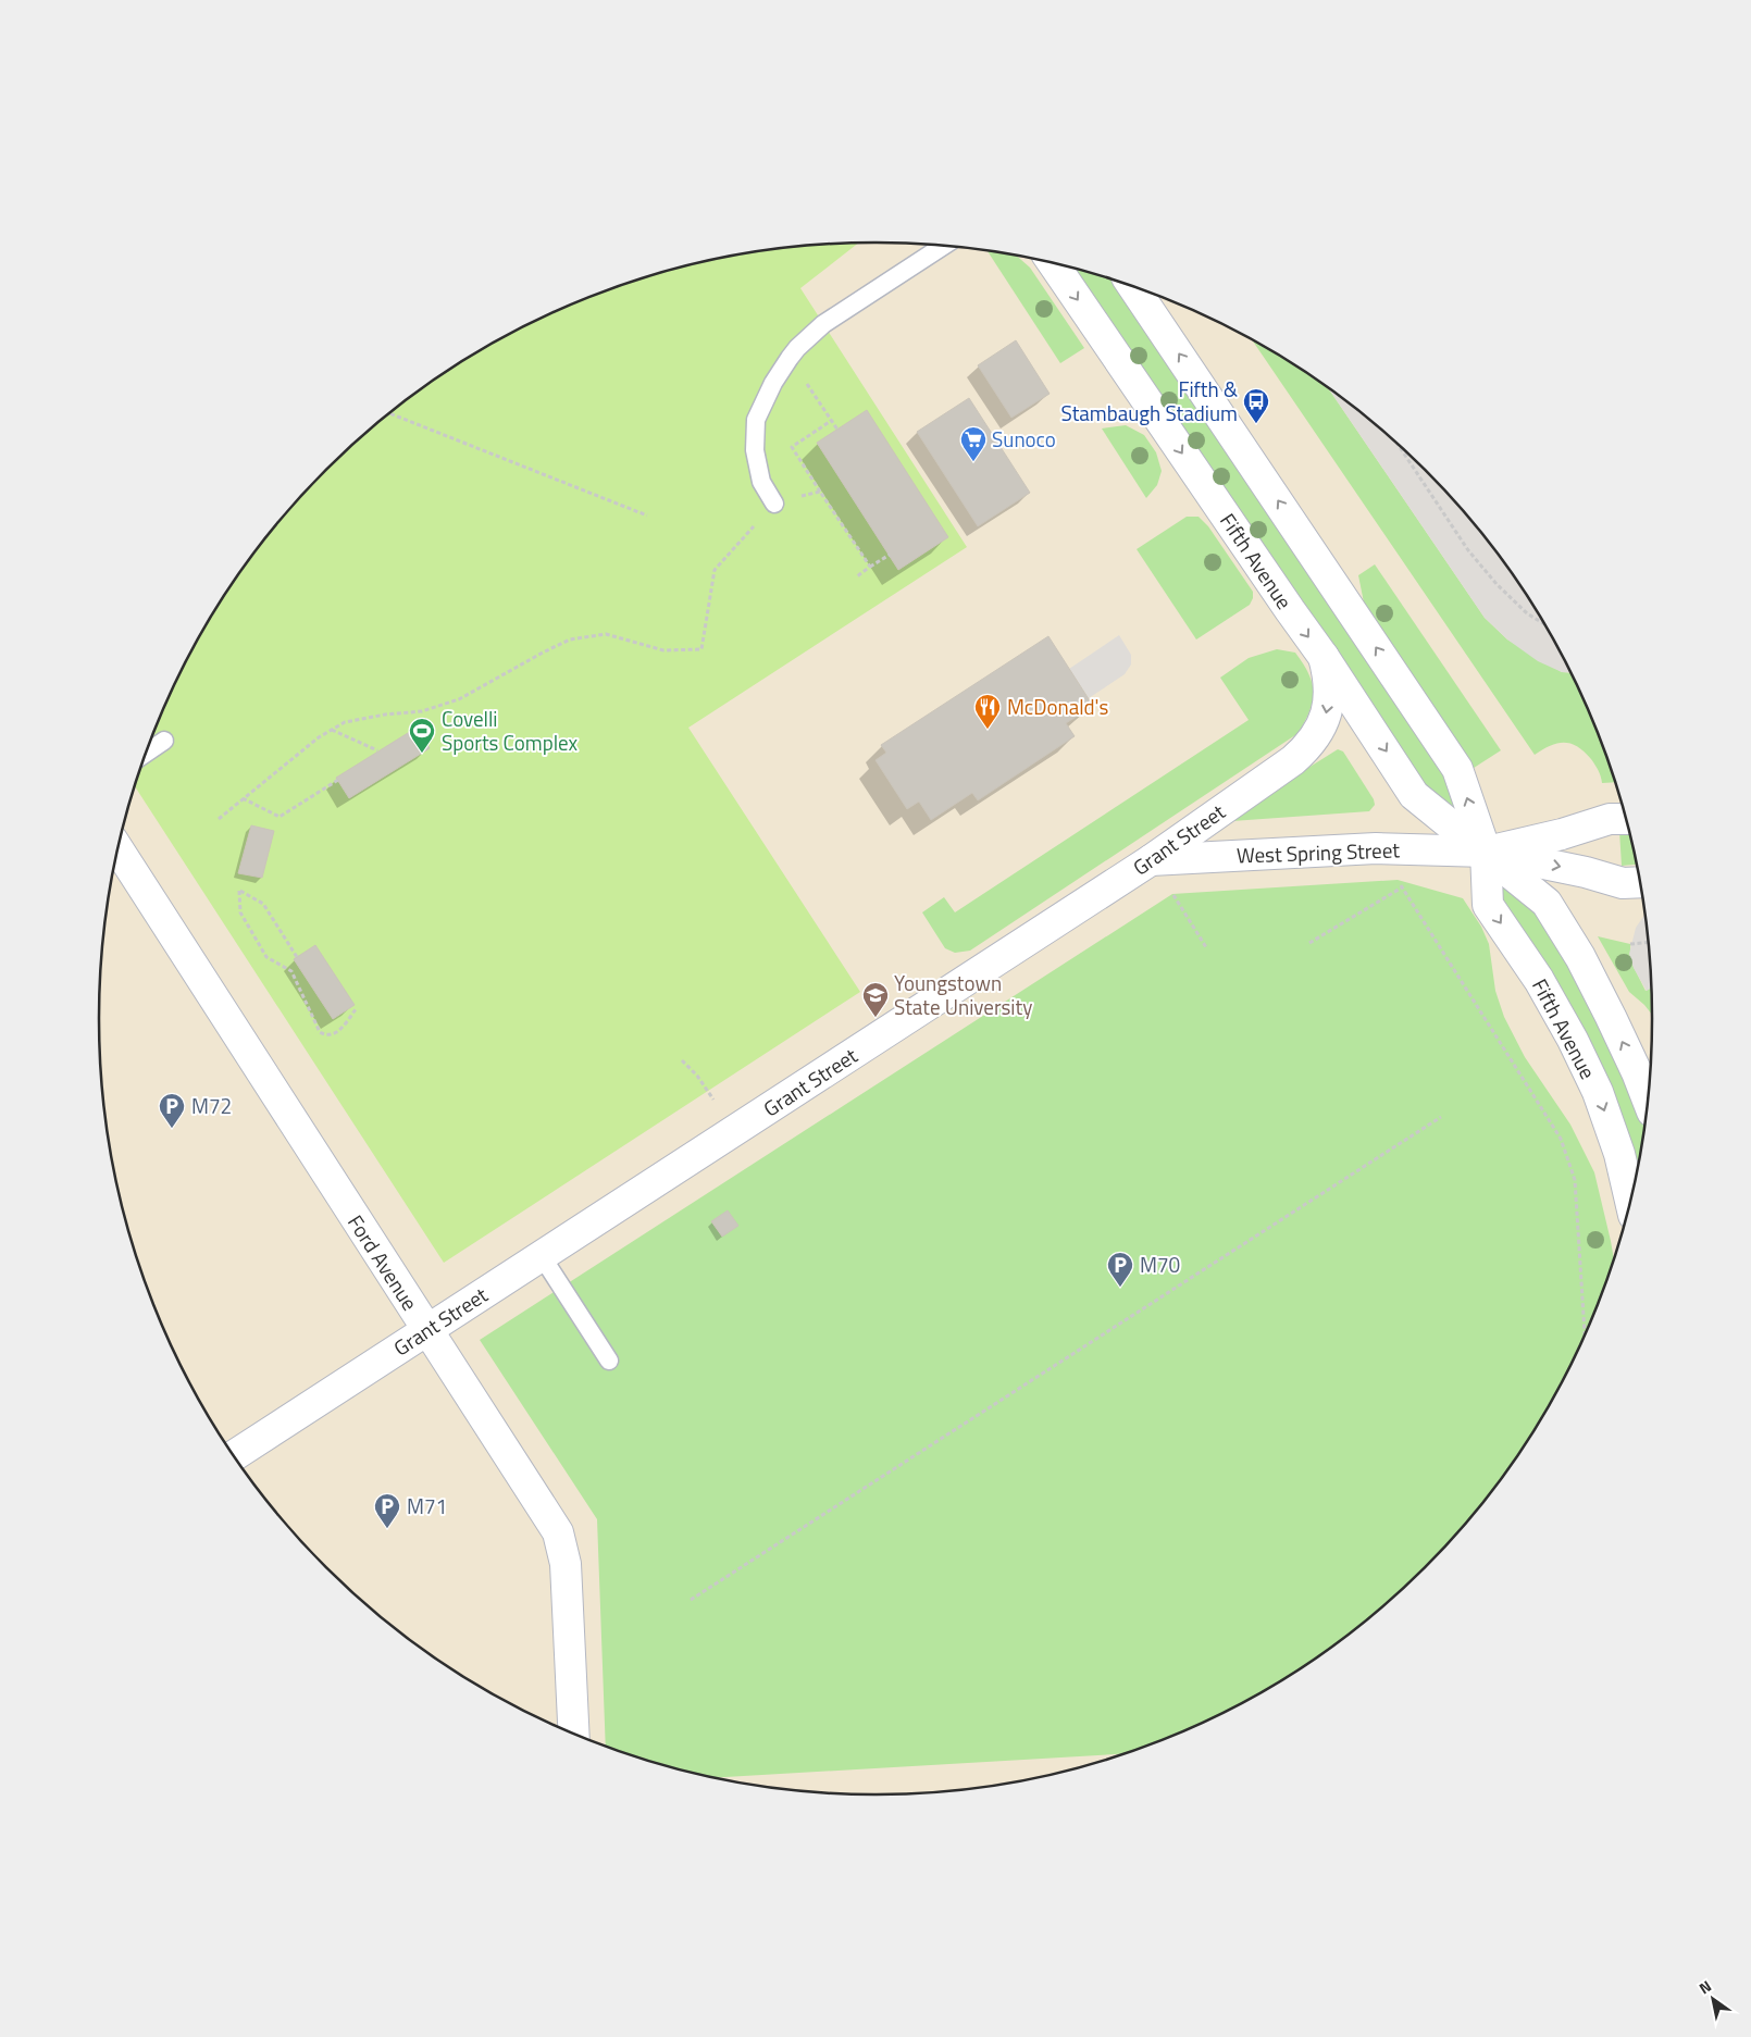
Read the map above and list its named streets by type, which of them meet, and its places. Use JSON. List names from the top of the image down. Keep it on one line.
{"streets":{"street":["Fifth Avenue","Grant Street","West Spring Street","Ford Avenue"]},"crossings":[["Fifth Avenue","Grant Street"],["Fifth Avenue","West Spring Street"],["Grant Street","West Spring Street"],["Grant Street","Ford Avenue"]],"places":{"bus stop":["Fifth & Stambaugh Stadium"],"supermarket":["Sunoco"],"restaurant":["McDonald's"],"sports":["Covelli Sports Complex"],"school or university":["Youngstown State University"],"parking":["M72","M70","M71"]},"north":"top left"}
